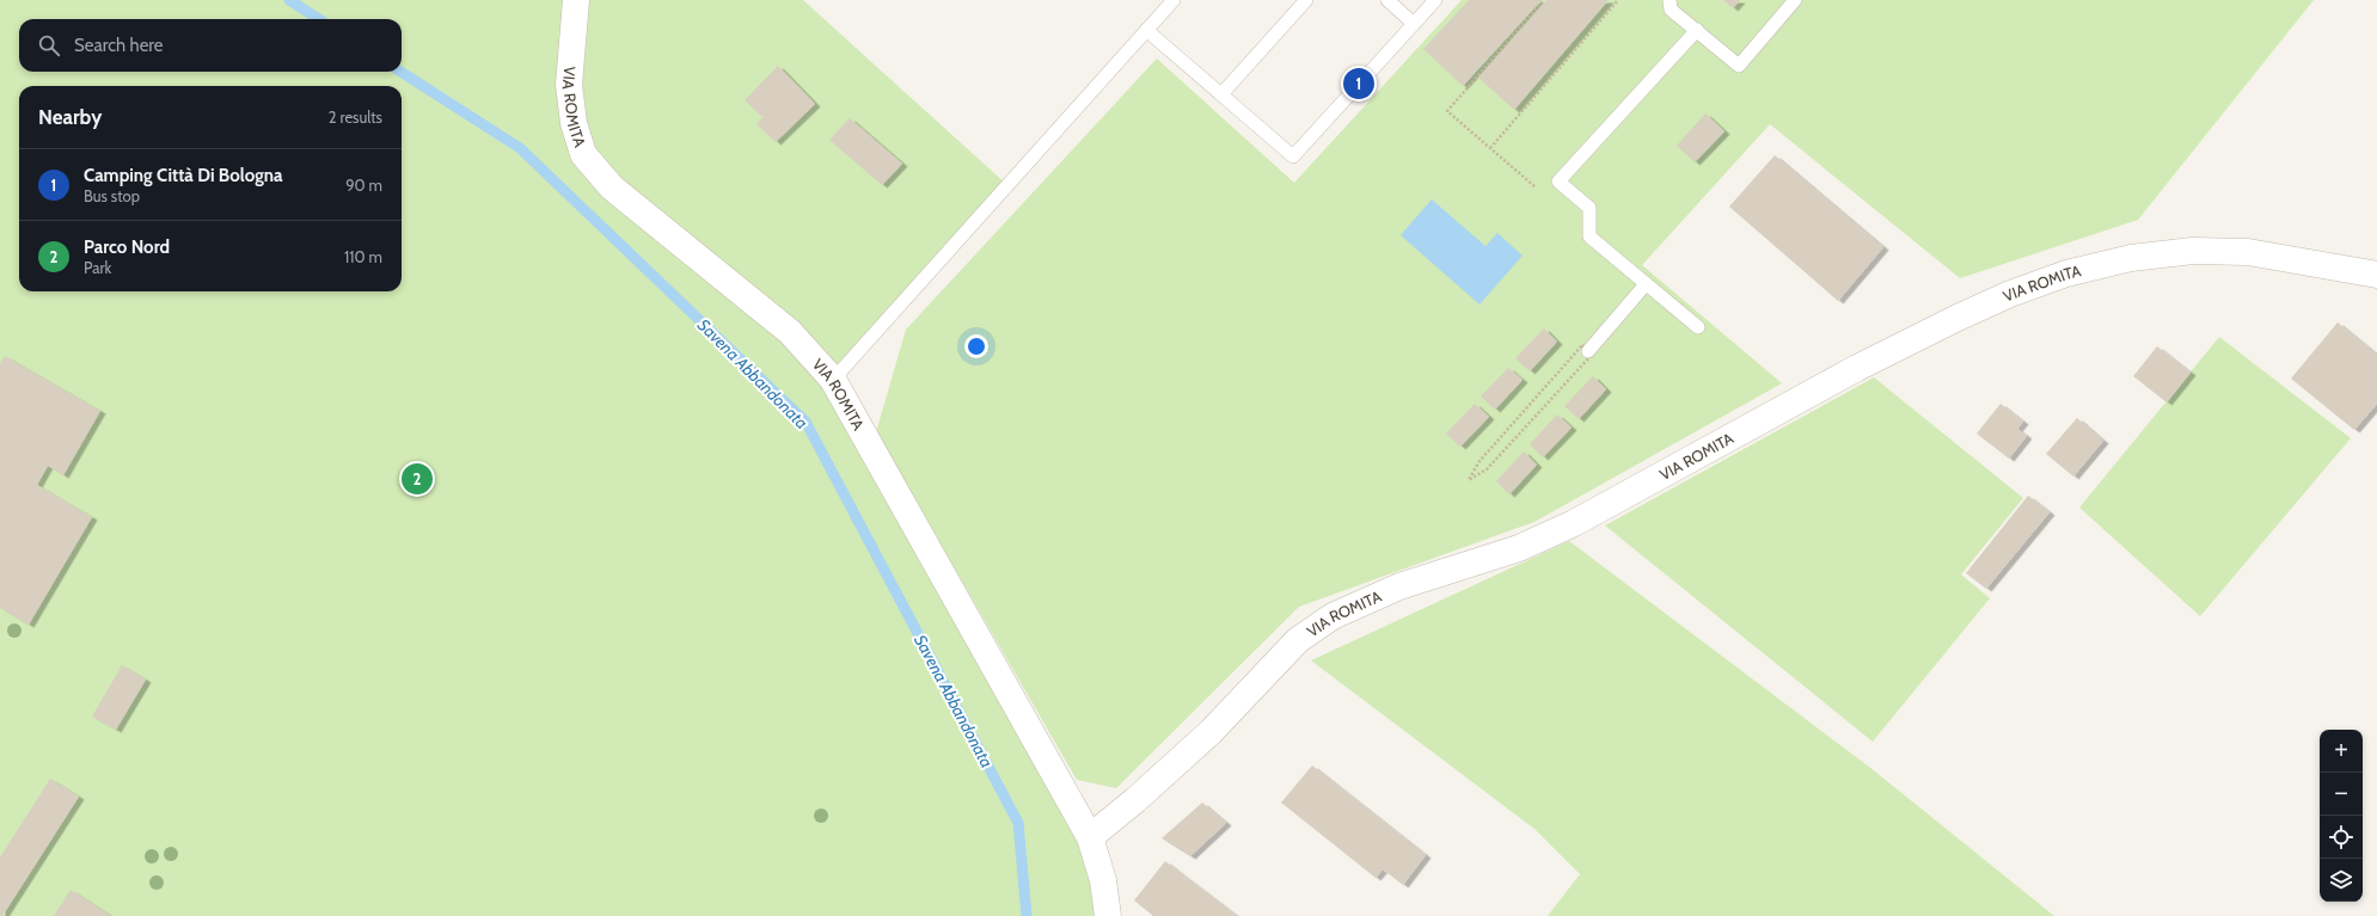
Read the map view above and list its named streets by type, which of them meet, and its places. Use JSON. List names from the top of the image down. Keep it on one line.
{"streets":{"street":["VIA ROMITA"]},"water":["Savena Abbandonata"],"page":{"search":"Search here","pins":["1","2"],"heading":["Nearby","2 results"],"list":[{"mark":"1","name":"Camping Città Di Bologna","note":"Bus stop","value":"90 m"},{"mark":"2","name":"Parco Nord","note":"Park","value":"110 m"}],"map_buttons":["+","−"]}}
